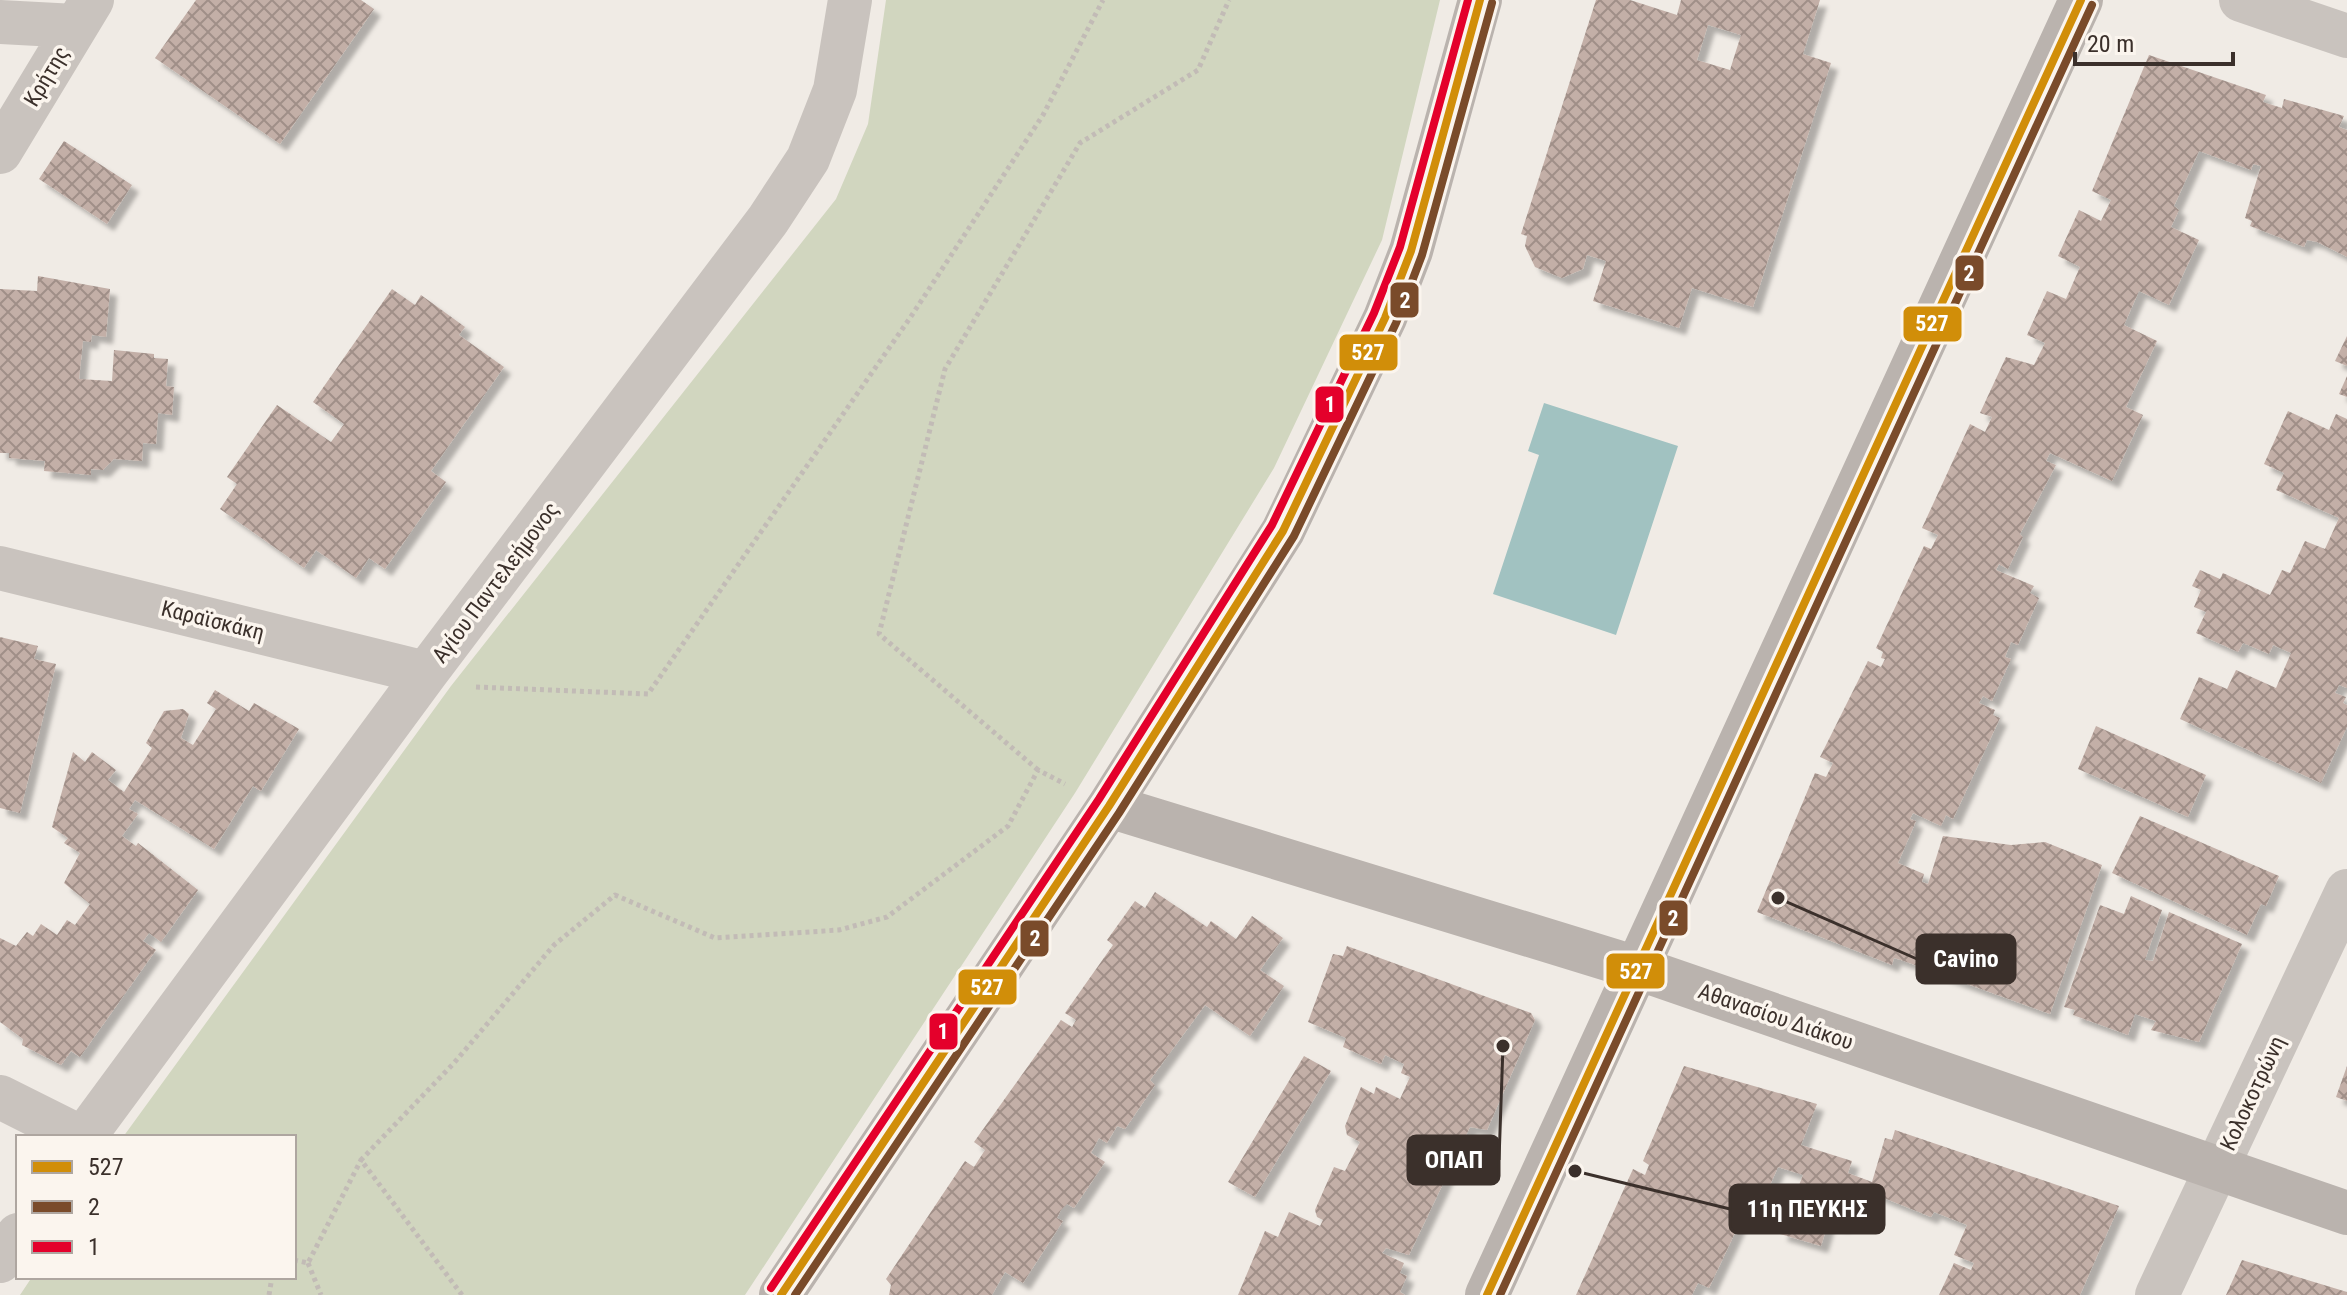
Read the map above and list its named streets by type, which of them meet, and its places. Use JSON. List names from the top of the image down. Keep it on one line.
{"streets":{"street":["Κρήτης","Αγίου Παντελεήμονος","Καραϊσκάκη","Αθανασίου Διάκου","Κολοκοτρώνη"]},"crossings":[["Αγίου Παντελεήμονος","Καραϊσκάκη"],["Αθανασίου Διάκου","Κολοκοτρώνη"]],"places":["Cavino","ΟΠΑΠ","11η ΠΕΥΚΗΣ"],"lines":["transit line 527","transit line 1","transit line 2"],"legend":["527","2","1"],"scale_bar":"20 m"}
